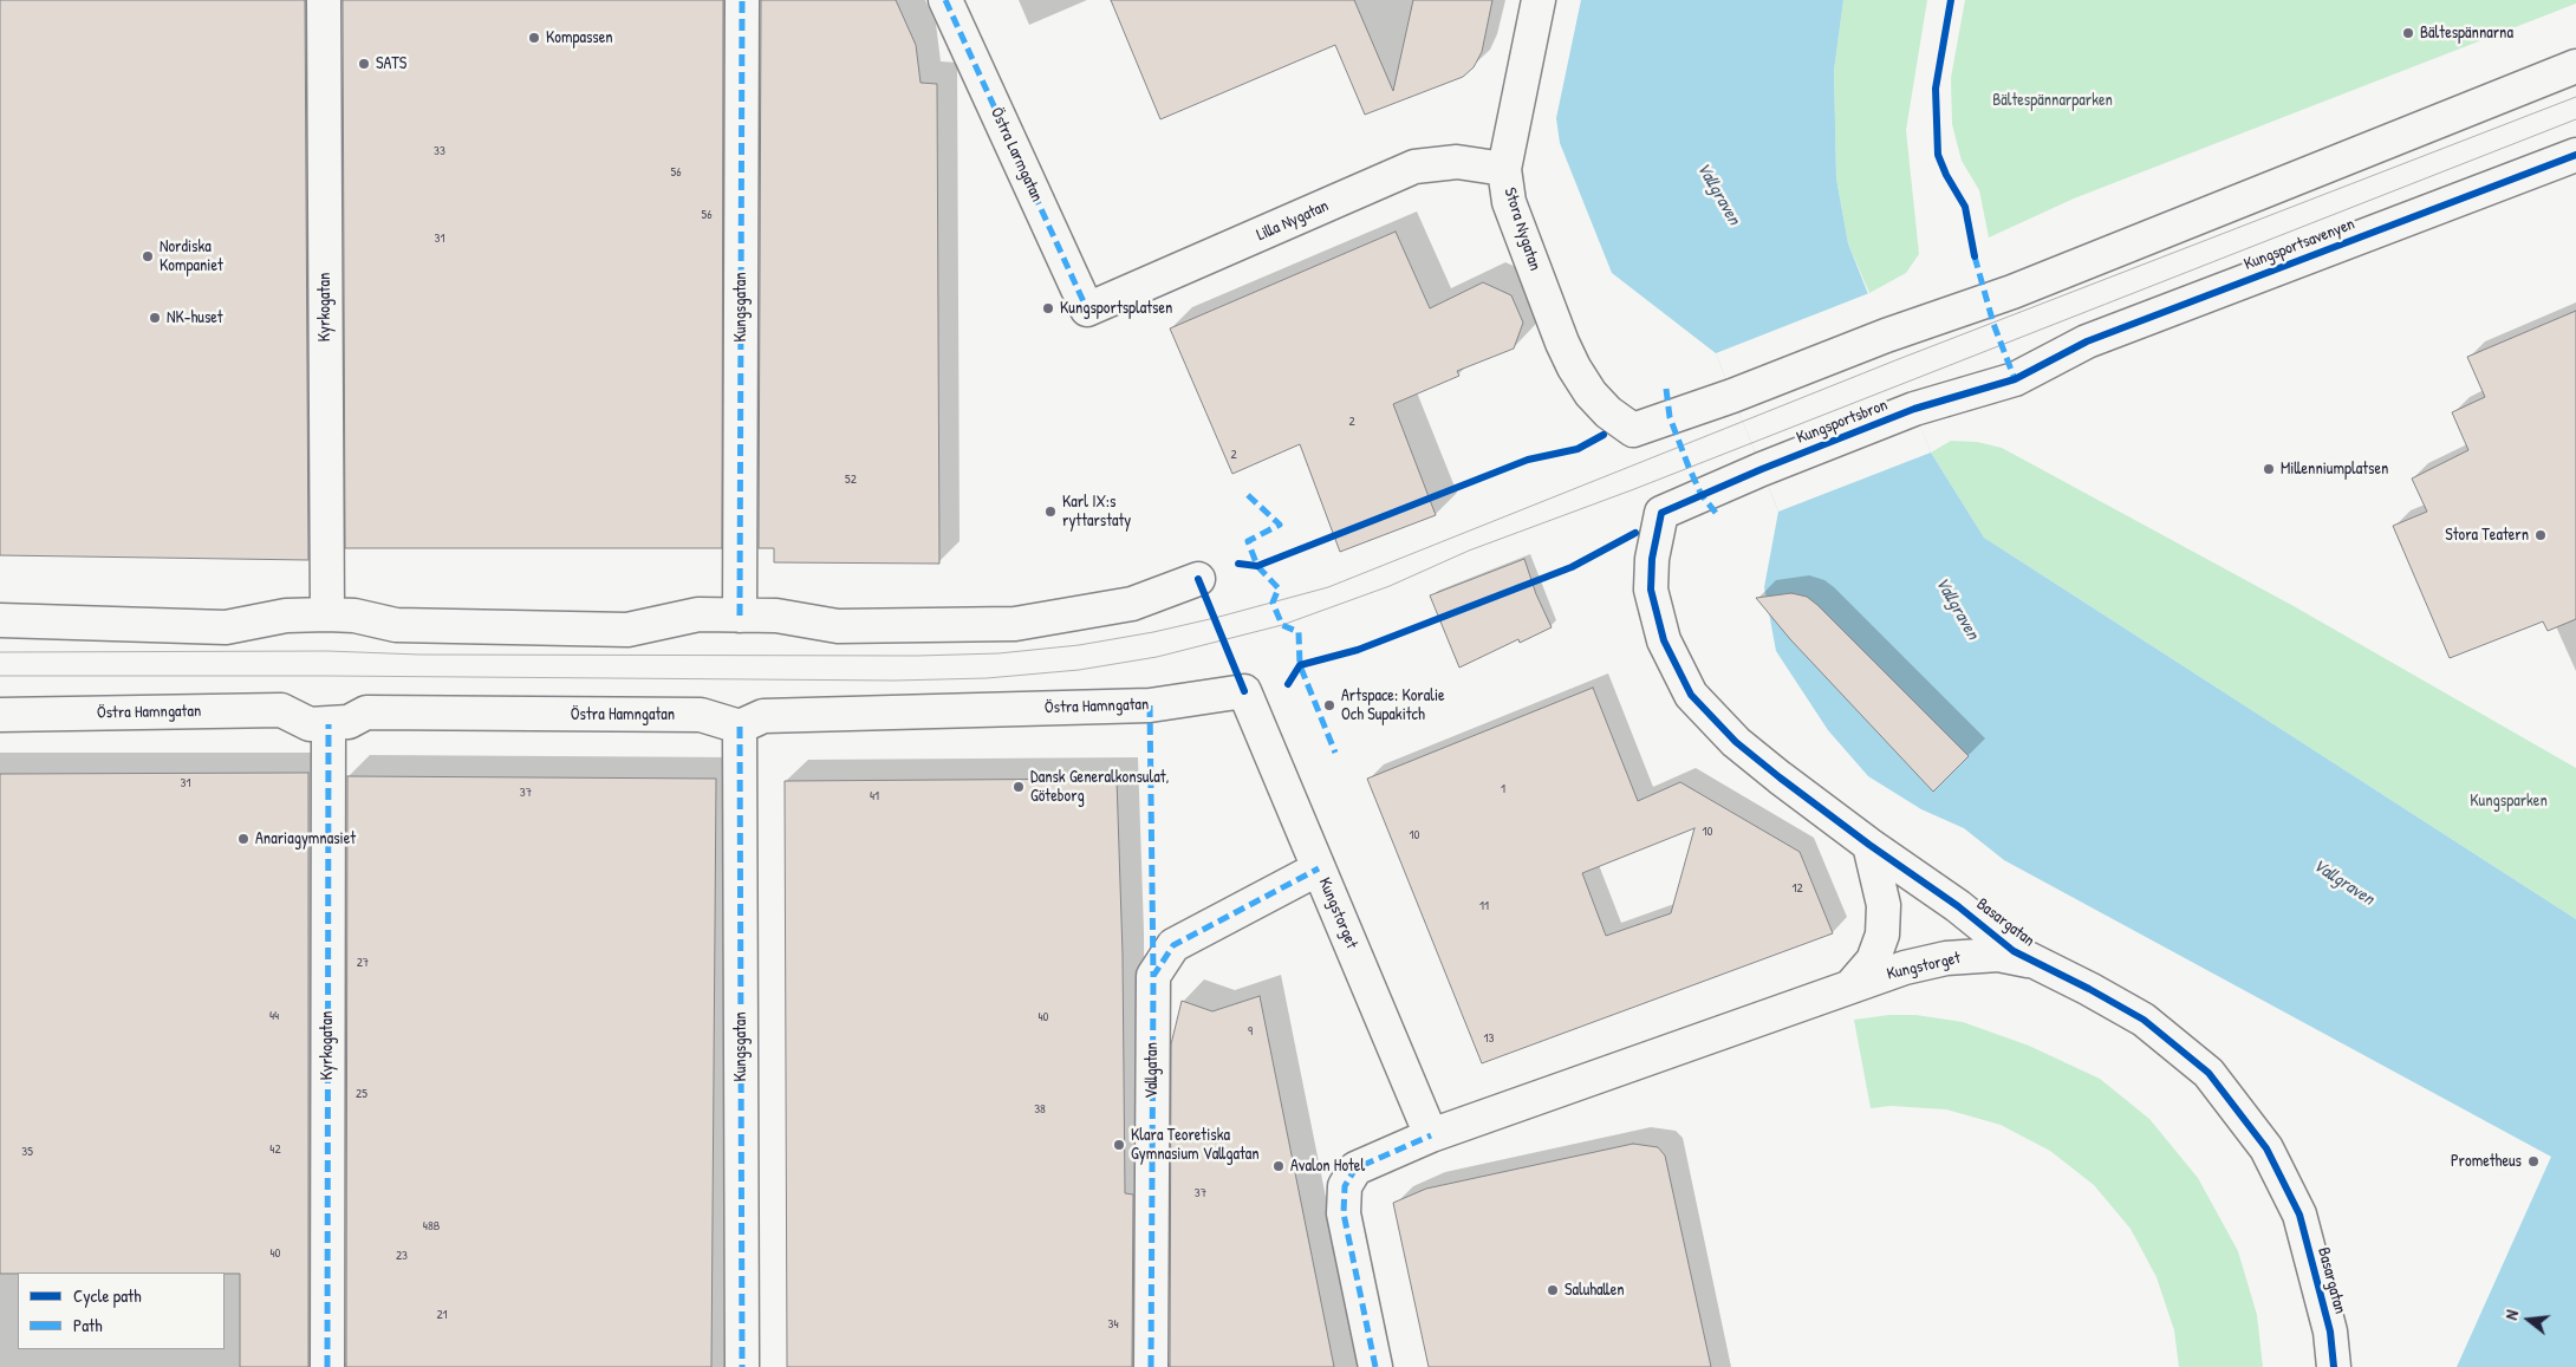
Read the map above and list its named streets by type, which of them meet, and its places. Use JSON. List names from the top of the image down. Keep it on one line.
{"streets":{"street":["Östra Larmgatan","Lilla Nygatan","Stora Nygatan","Kungsportsavenyen","Kyrkogatan","Kungsgatan","Kungsportsbron","Östra Hamngatan","Kungstorget","Basargatan","Vallgatan"]},"crossings":[["Östra Larmgatan","Lilla Nygatan"],["Lilla Nygatan","Stora Nygatan"],["Kungsportsavenyen","Kungsportsbron"],["Kyrkogatan","Östra Hamngatan"],["Kungsgatan","Östra Hamngatan"],["Kungsportsbron","Basargatan"],["Östra Hamngatan","Kungstorget"],["Kungstorget","Basargatan"],["Kungstorget","Vallgatan"]],"water":["Vallgraven"],"parks":["Bältespännarparken","Kungsparken"],"places":["Bältespännarna","Kompassen","SATS","Nordiska Kompaniet","Kungsportsplatsen","NK-huset","Millenniumplatsen","Karl IX:s ryttarstaty","Stora Teatern","Artspace: Koralie Och Supakitch","Dansk Generalkonsulat, Göteborg","Anariagymnasiet","Klara Teoretiska Gymnasium Vallgatan","Prometheus","Avalon Hotel","Saluhallen"],"house_numbers":["33","56","56","31","2","2","52","31","1","37","41","10","10","12","11","27","44","40","9","13","25","38","42","35","37","48B","40","23","21","34"],"legend":["Cycle path","Path"],"north":"left"}
